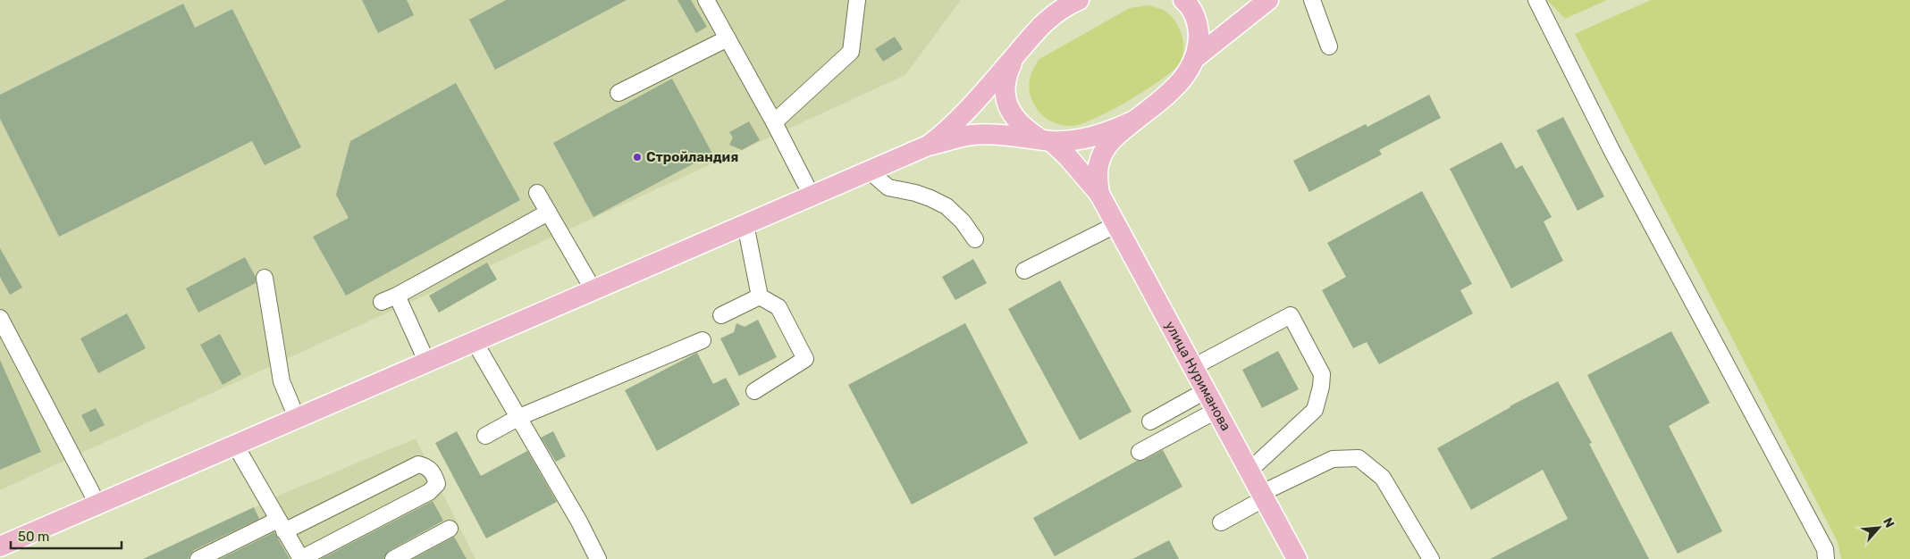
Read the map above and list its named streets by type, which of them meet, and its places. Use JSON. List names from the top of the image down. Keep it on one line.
{"streets":{"main road":["улица Нуриманова"]},"places":["Стройландия"],"scale_bar":"50 m","north":"top right"}
